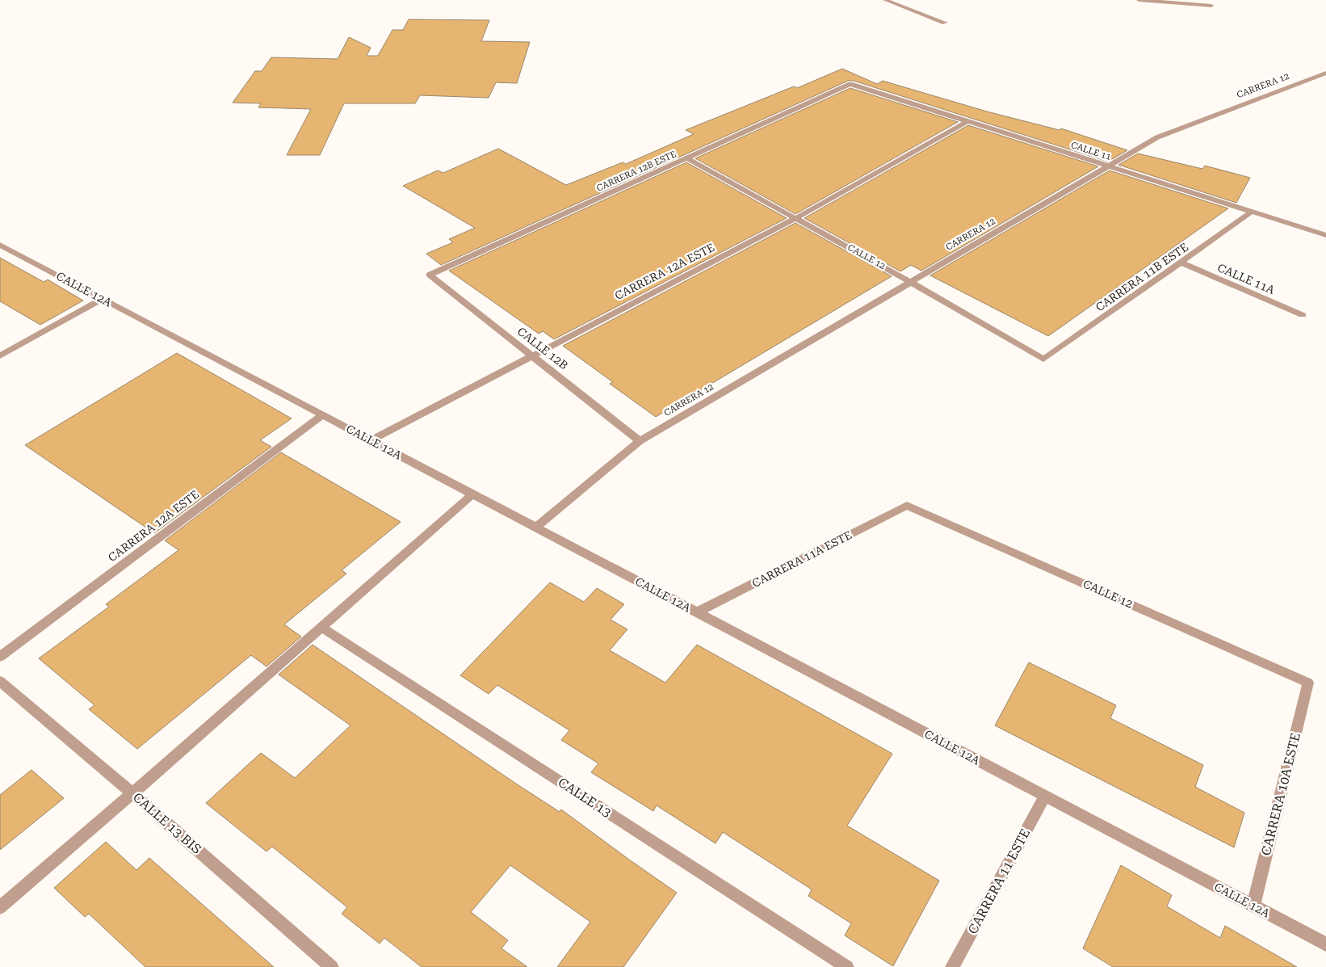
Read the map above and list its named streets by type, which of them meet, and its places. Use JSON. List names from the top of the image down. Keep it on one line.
{"streets":{"street":["CARRERA 12","CALLE 11","CARRERA 12B ESTE","CALLE 12","CARRERA 12A ESTE","CARRERA 11B ESTE","CALLE 11A","CALLE 12A","CALLE 12B","CARRERA 11A ESTE","CARRERA 10A ESTE","CALLE 13","CALLE 13 BIS","CARRERA 11 ESTE"]},"crossings":[["CARRERA 12","CALLE 11"],["CARRERA 12","CALLE 12"],["CARRERA 12","CALLE 12A"],["CARRERA 12","CALLE 12B"],["CALLE 11","CARRERA 12B ESTE"],["CALLE 11","CARRERA 12A ESTE"],["CALLE 11","CARRERA 11B ESTE"],["CARRERA 12B ESTE","CALLE 12"],["CARRERA 12B ESTE","CALLE 12B"],["CALLE 12","CARRERA 12A ESTE"],["CALLE 12","CARRERA 11B ESTE"],["CALLE 12","CARRERA 11A ESTE"],["CALLE 12","CARRERA 10A ESTE"],["CARRERA 12A ESTE","CALLE 12A"],["CARRERA 12A ESTE","CALLE 12B"],["CARRERA 11B ESTE","CALLE 11A"],["CALLE 12A","CARRERA 11A ESTE"],["CALLE 12A","CARRERA 10A ESTE"],["CALLE 12A","CARRERA 11 ESTE"]]}
